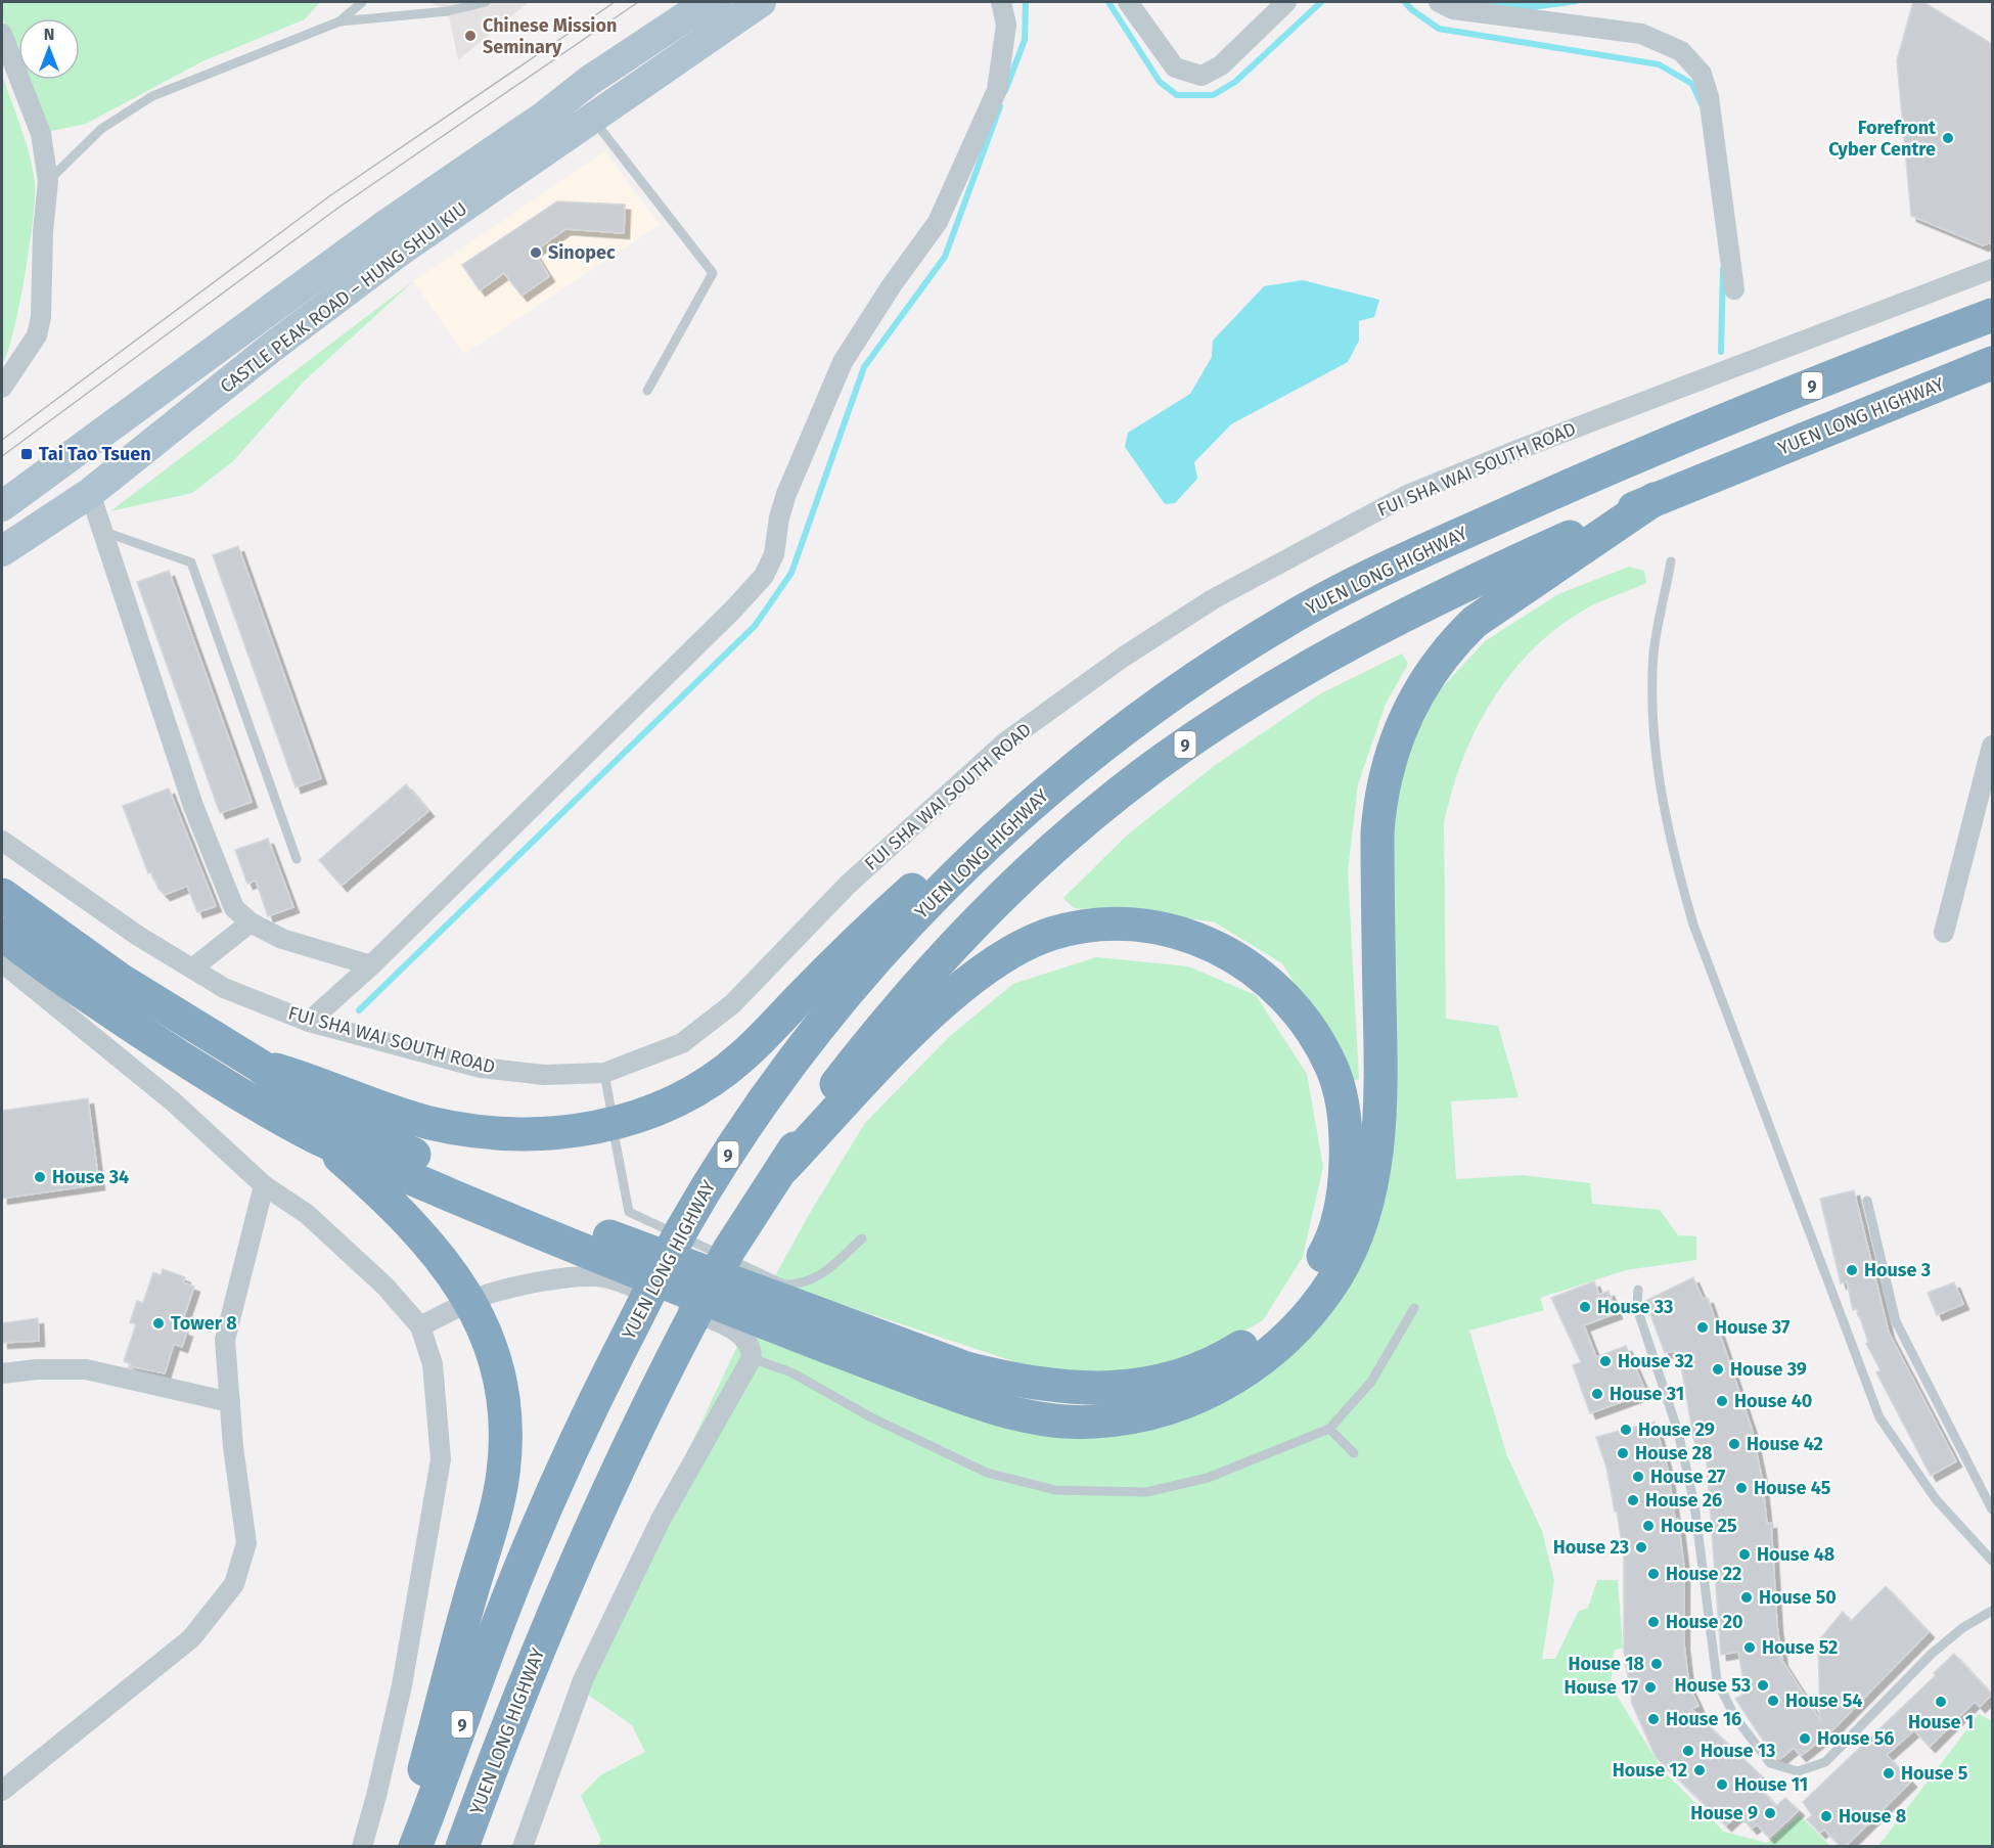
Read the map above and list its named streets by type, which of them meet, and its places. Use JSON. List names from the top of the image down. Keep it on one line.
{"streets":{"highway":["9","YUEN LONG HIGHWAY"],"main road":["CASTLE PEAK ROAD – HUNG SHUI KIU"],"street":["FUI SHA WAI SOUTH ROAD"]},"places":{"other":["Chinese Mission Seminary","Forefront Cyber Centre","Sinopec","House 34","House 3","House 33","Tower 8","House 37","House 32","House 39","House 31","House 40","House 29","House 42","House 28","House 27","House 45","House 26","House 25","House 23","House 48","House 22","House 50","House 20","House 52","House 18","House 53","House 17","House 54","House 1","House 16","House 56","House 13","House 12","House 5","House 11","House 9","House 8"],"transit":["Tai Tao Tsuen"]},"north":"top"}
